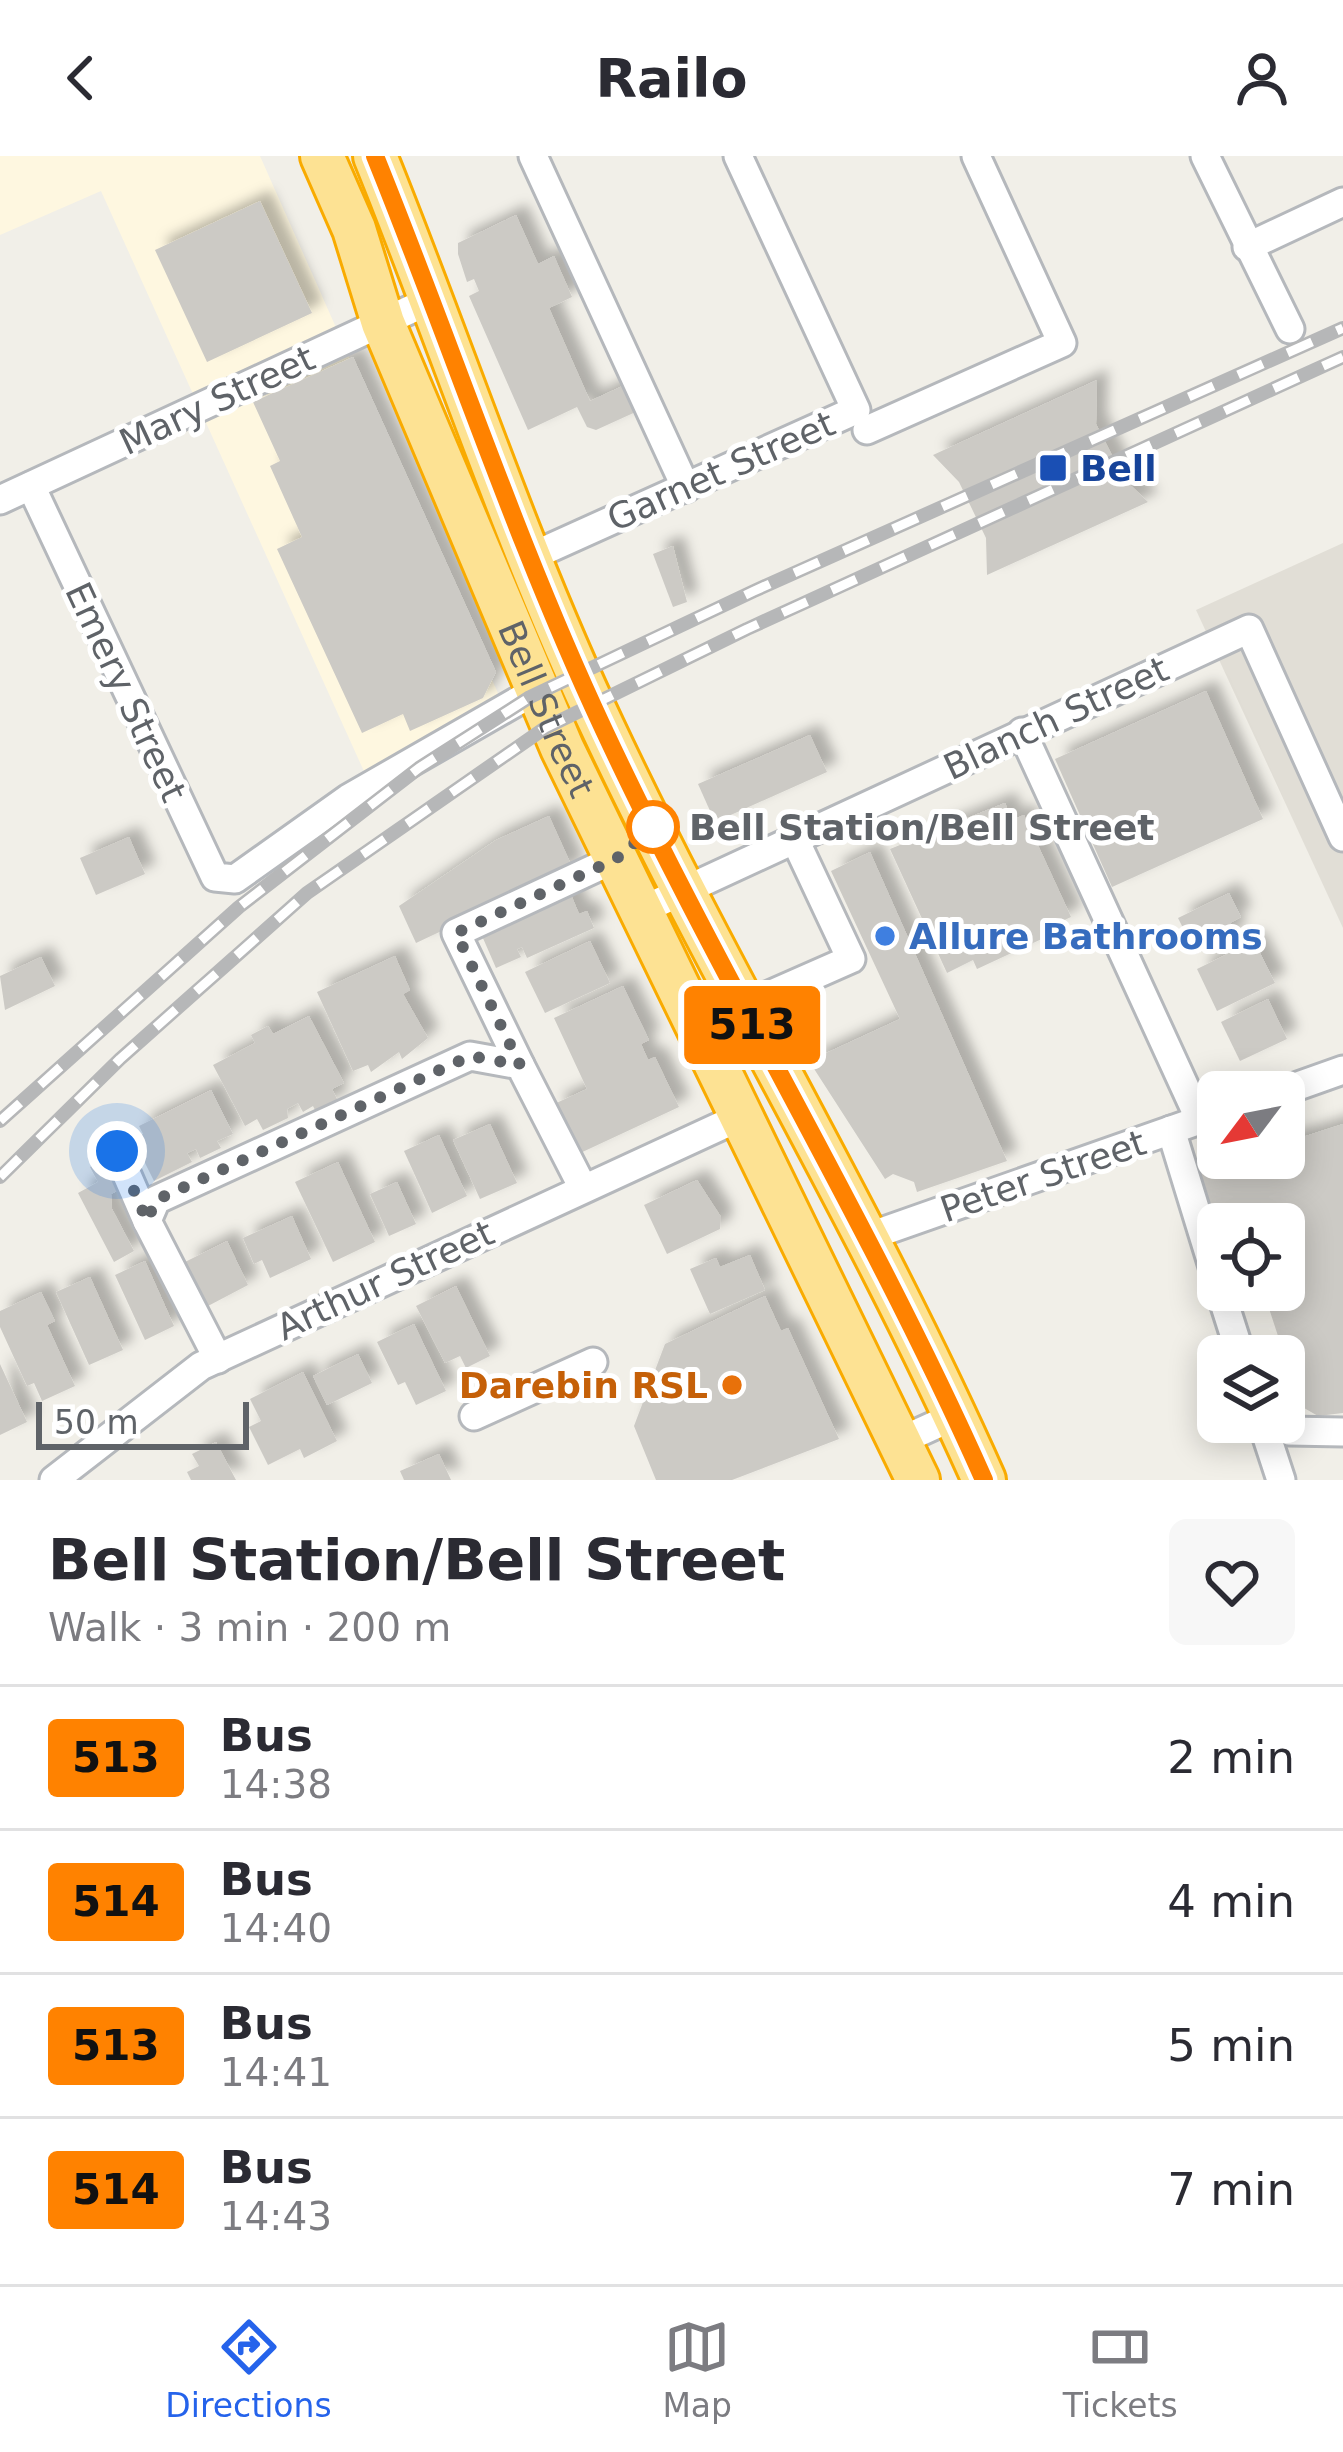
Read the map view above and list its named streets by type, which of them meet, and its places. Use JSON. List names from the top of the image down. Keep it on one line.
{"streets":{"highway":["Bell Street"],"street":["Mary Street","Garnet Street","Emery Street","Blanch Street","Peter Street","Arthur Street"]},"crossings":[["Mary Street","Emery Street"],["Mary Street","Bell Street"],["Garnet Street","Bell Street"],["Emery Street","Bell Street"],["Bell Street","Blanch Street"],["Bell Street","Peter Street"],["Bell Street","Arthur Street"]],"places":{"transit":["Bell"],"other":["Bell Station/Bell Street","Allure Bathrooms","Darebin RSL"]},"lines":["bus line 513"],"scale_bar":"50 m","north":"bottom left","page":{"header":"Railo","on_map":"513","scale":"50 m","heading":["Bell Station/Bell Street","Walk · 3 min · 200 m"],"list":[{"mark":"513","name":"Bus","note":"14:38","value":"2 min"},{"mark":"514","name":"Bus","note":"14:40","value":"4 min"},{"mark":"513","name":"Bus","note":"14:41","value":"5 min"},{"mark":"514","name":"Bus","note":"14:43","value":"7 min"}],"tabs":["Directions","Map","Tickets"]}}
